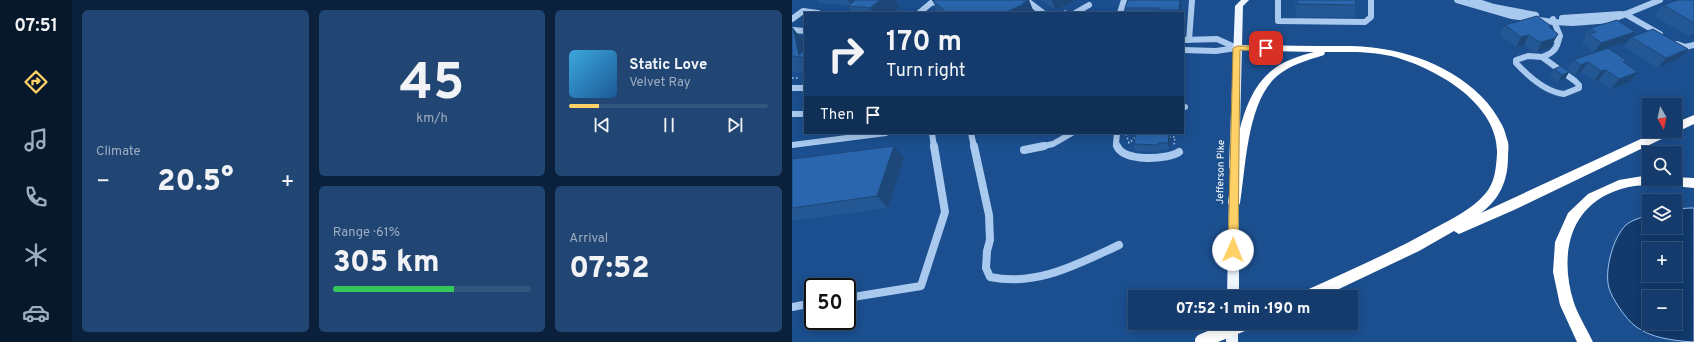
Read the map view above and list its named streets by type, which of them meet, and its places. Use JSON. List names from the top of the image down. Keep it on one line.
{"streets":{"main road":["Jefferson Pike"]},"north":"bottom","page":{"tabs":"07:51","tile":["Climate",["45","km/h"],["Range · 61%","305 km"],["Arrival","07:52"]],"turn":["170 m","Turn right"],"song":["Static Love","Velvet Ray"],"then":"Then","map_buttons":["+","−"],"heat":["−","20.5°","+"],"limit":"50","trip":"07:52 · 1 min · 190 m"}}
